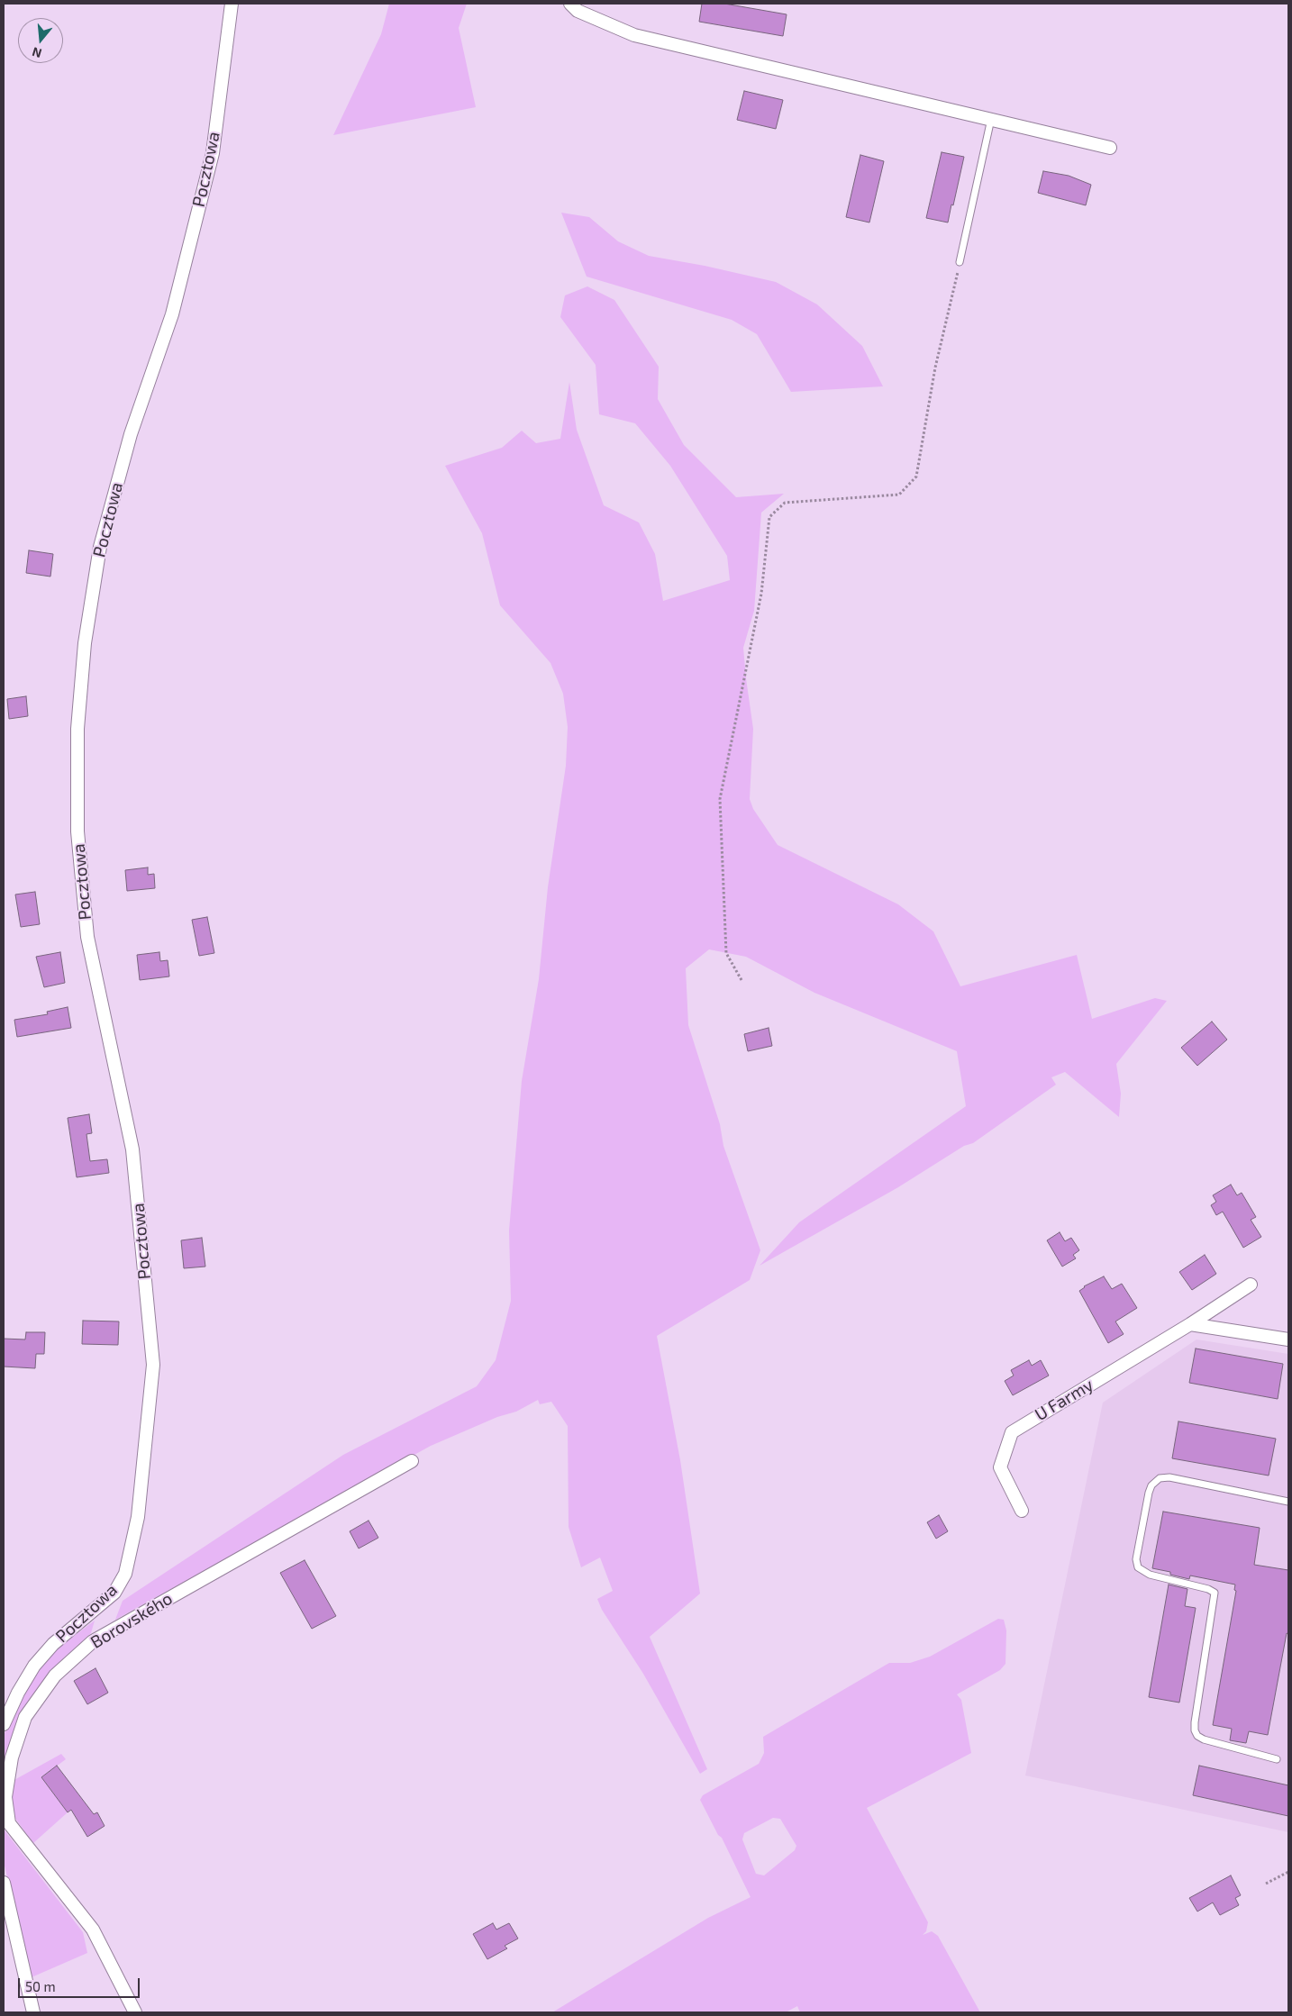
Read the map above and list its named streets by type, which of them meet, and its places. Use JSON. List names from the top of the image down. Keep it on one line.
{"streets":{"street":["Pocztowa","U Farmy","Borovského"]},"scale_bar":"50 m","north":"bottom"}
